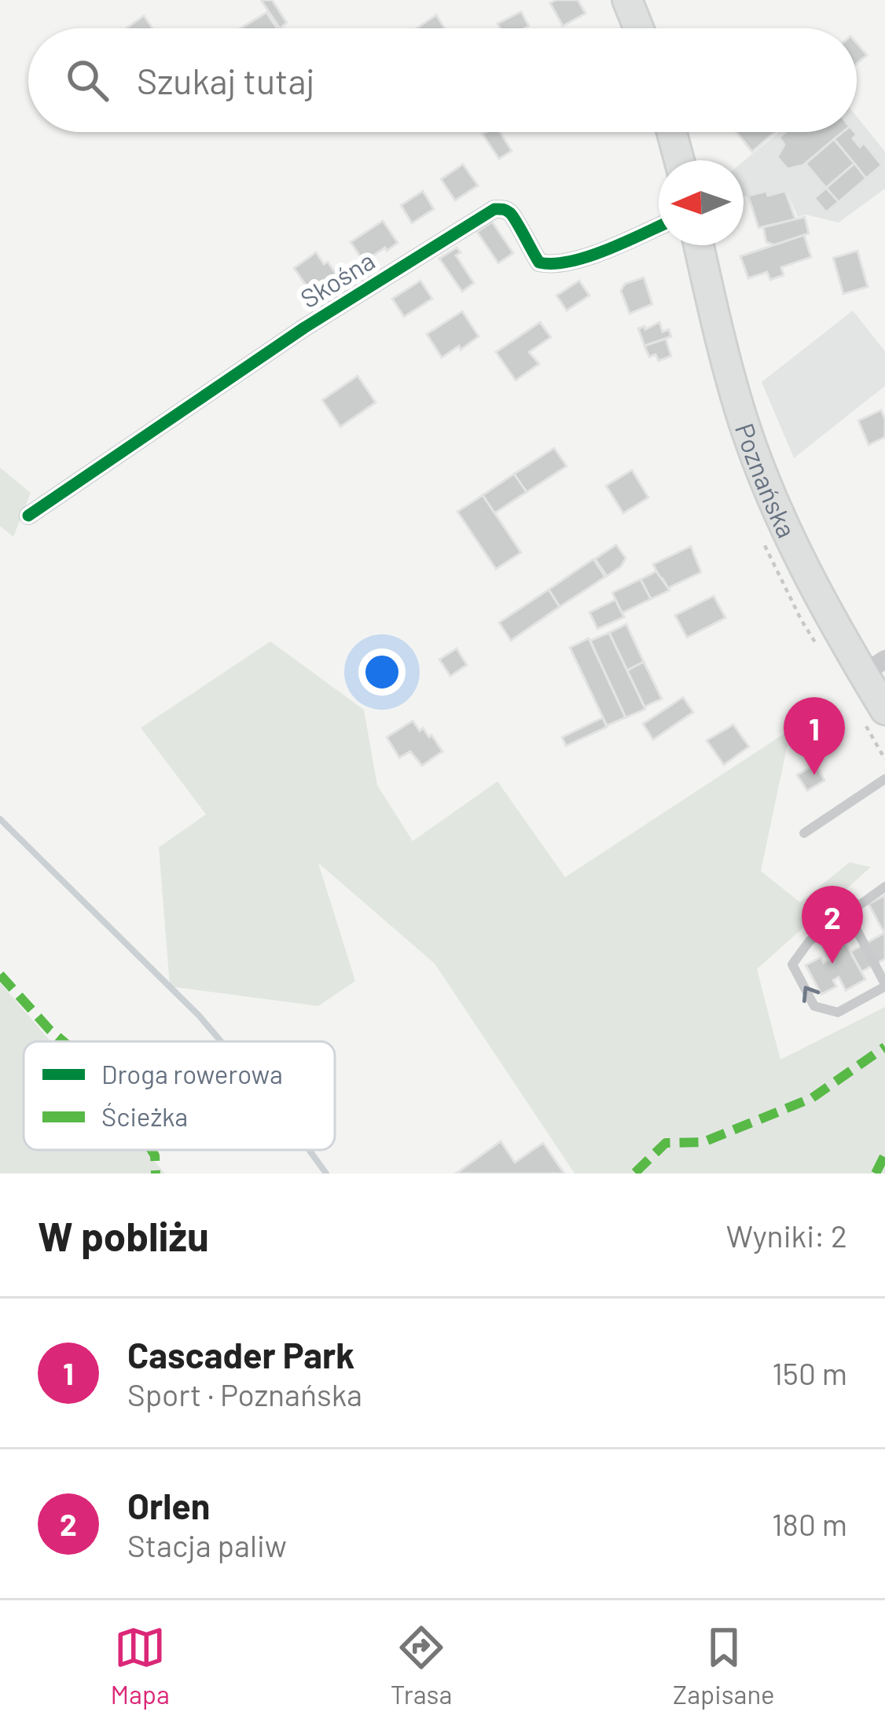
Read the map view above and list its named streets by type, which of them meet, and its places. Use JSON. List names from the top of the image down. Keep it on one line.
{"streets":{"main road":["Poznańska"],"street":["Skośna"]},"legend":["Droga rowerowa","Ścieżka"],"north":"left","page":{"search":"Szukaj tutaj","pins":["1","2"],"heading":["W pobliżu","Wyniki: 2"],"list":[{"mark":"1","name":"Cascader Park","note":"Sport · Poznańska","value":"150 m"},{"mark":"2","name":"Orlen","note":"Stacja paliw","value":"180 m"}],"nav":["Mapa","Trasa","Zapisane"]}}
